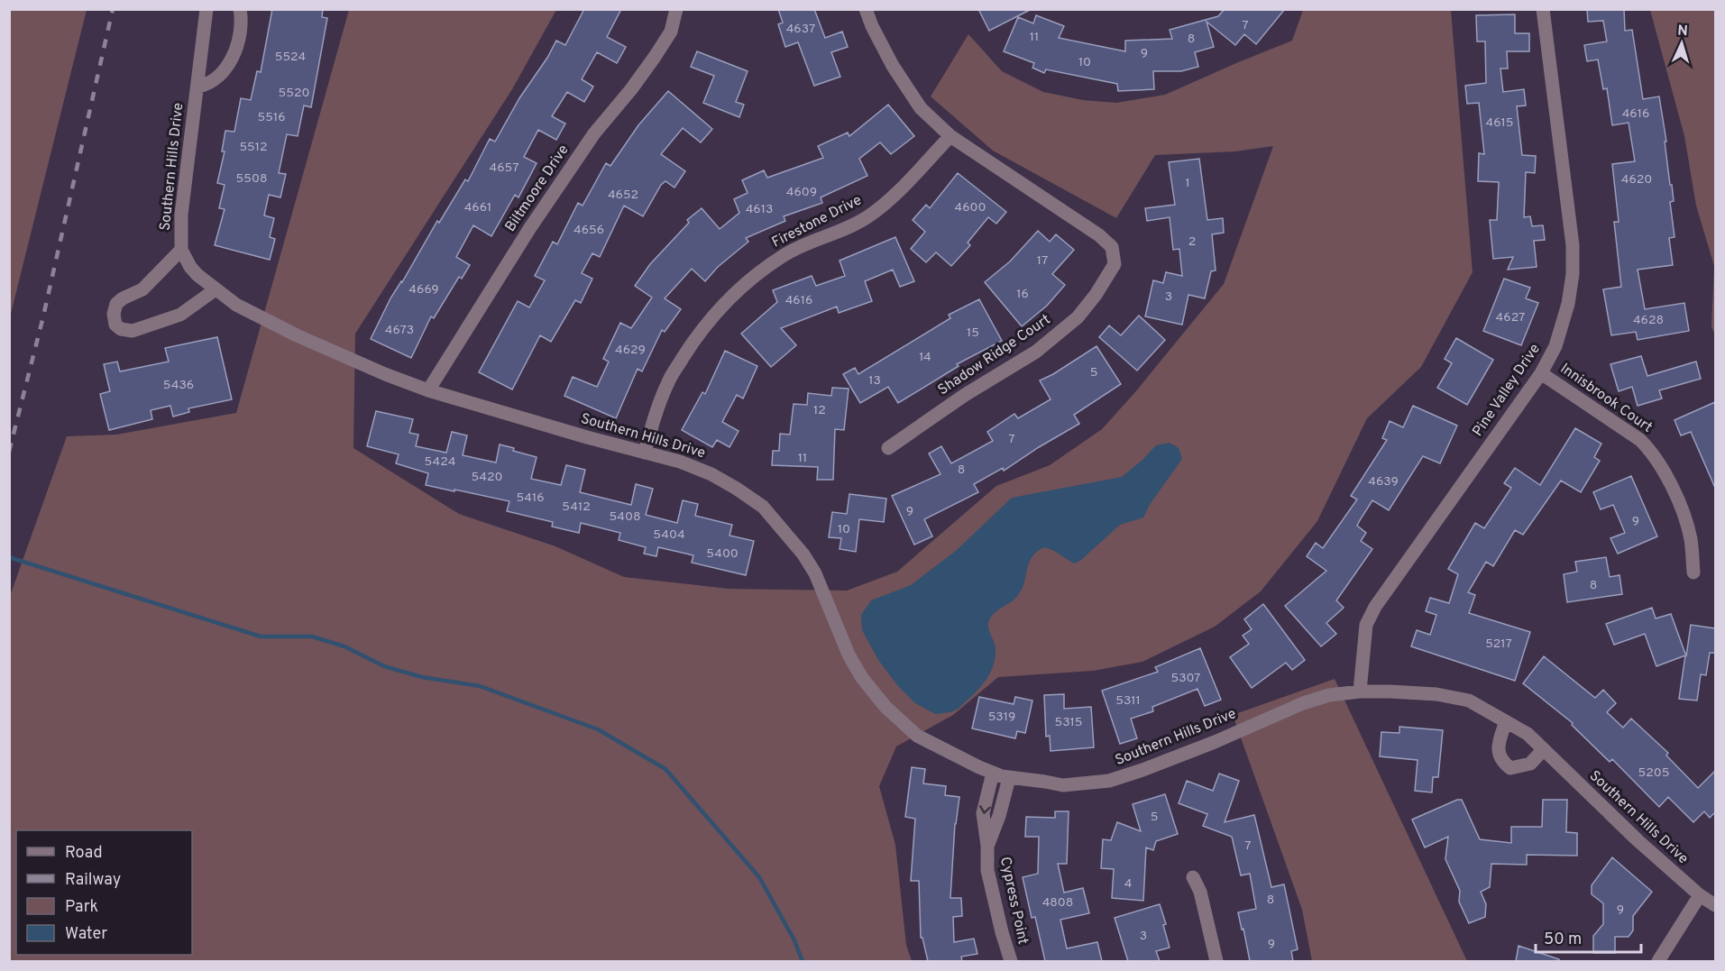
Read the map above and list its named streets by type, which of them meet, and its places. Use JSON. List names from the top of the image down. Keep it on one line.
{"streets":{"street":["Southern Hills Drive","Biltmoore Drive","Firestone Drive","Shadow Ridge Court","Pine Valley Drive","Innisbrook Court","Cypress Point"]},"crossings":[["Southern Hills Drive","Biltmoore Drive"],["Southern Hills Drive","Firestone Drive"],["Southern Hills Drive","Pine Valley Drive"],["Southern Hills Drive","Cypress Point"],["Firestone Drive","Shadow Ridge Court"],["Pine Valley Drive","Innisbrook Court"]],"house_numbers":["7","4637","11","8","9","5524","10","5520","4616","5516","4615","5512","4657","5508","4620","1","4609","4652","4661","4600","4613","4656","2","17","4669","16","3","4616","4627","4628","4673","15","4629","14","5","13","5436","12","7","11","5424","8","5420","4639","5416","5412","9","5408","9","10","5404","5400","8","5217","5307","5311","5319","5315","5205","5","7","4","8","4808","9","3","9"],"legend":["Road","Railway","Park","Water"],"scale_bar":"50 m","north":"top"}
